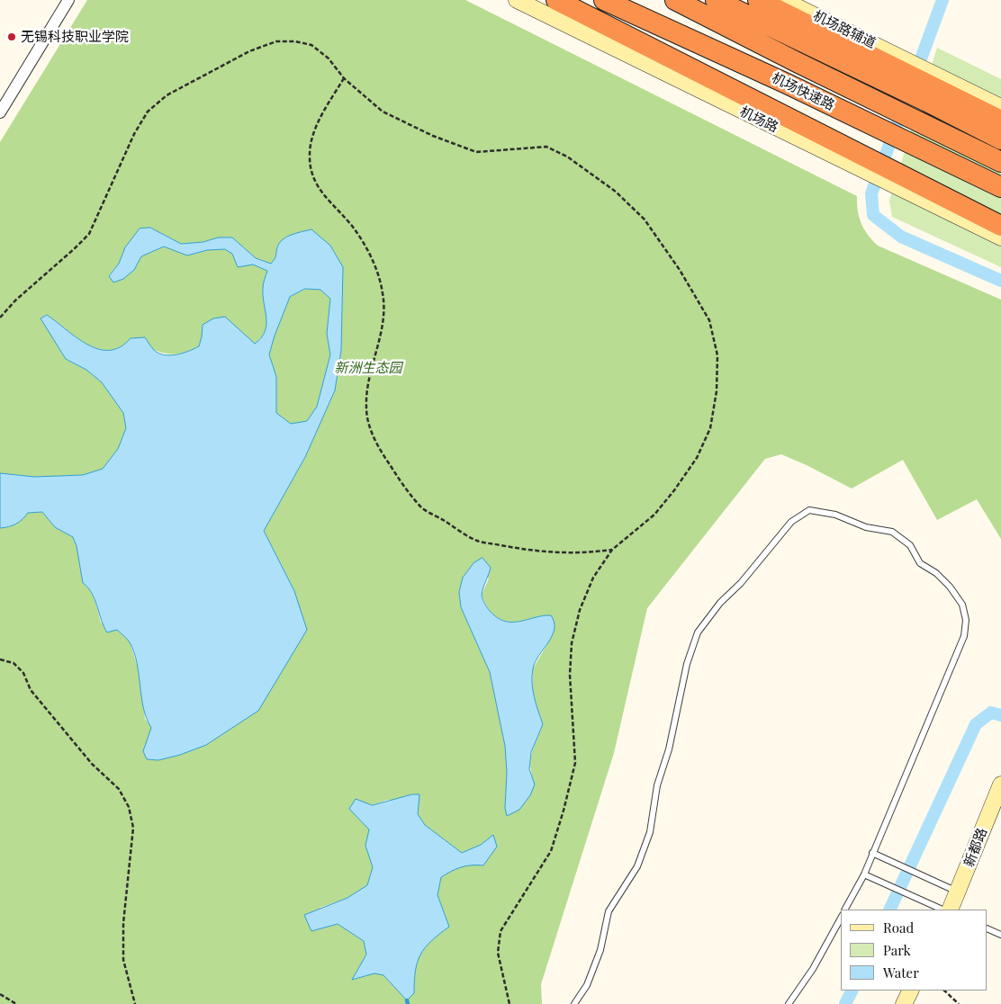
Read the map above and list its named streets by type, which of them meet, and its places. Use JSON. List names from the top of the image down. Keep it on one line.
{"streets":{"highway":["机场快速路"],"street":["机场路辅道","机场路","新都路"]},"parks":["新洲生态园"],"places":["无锡科技职业学院"],"legend":["Road","Park","Water"]}
